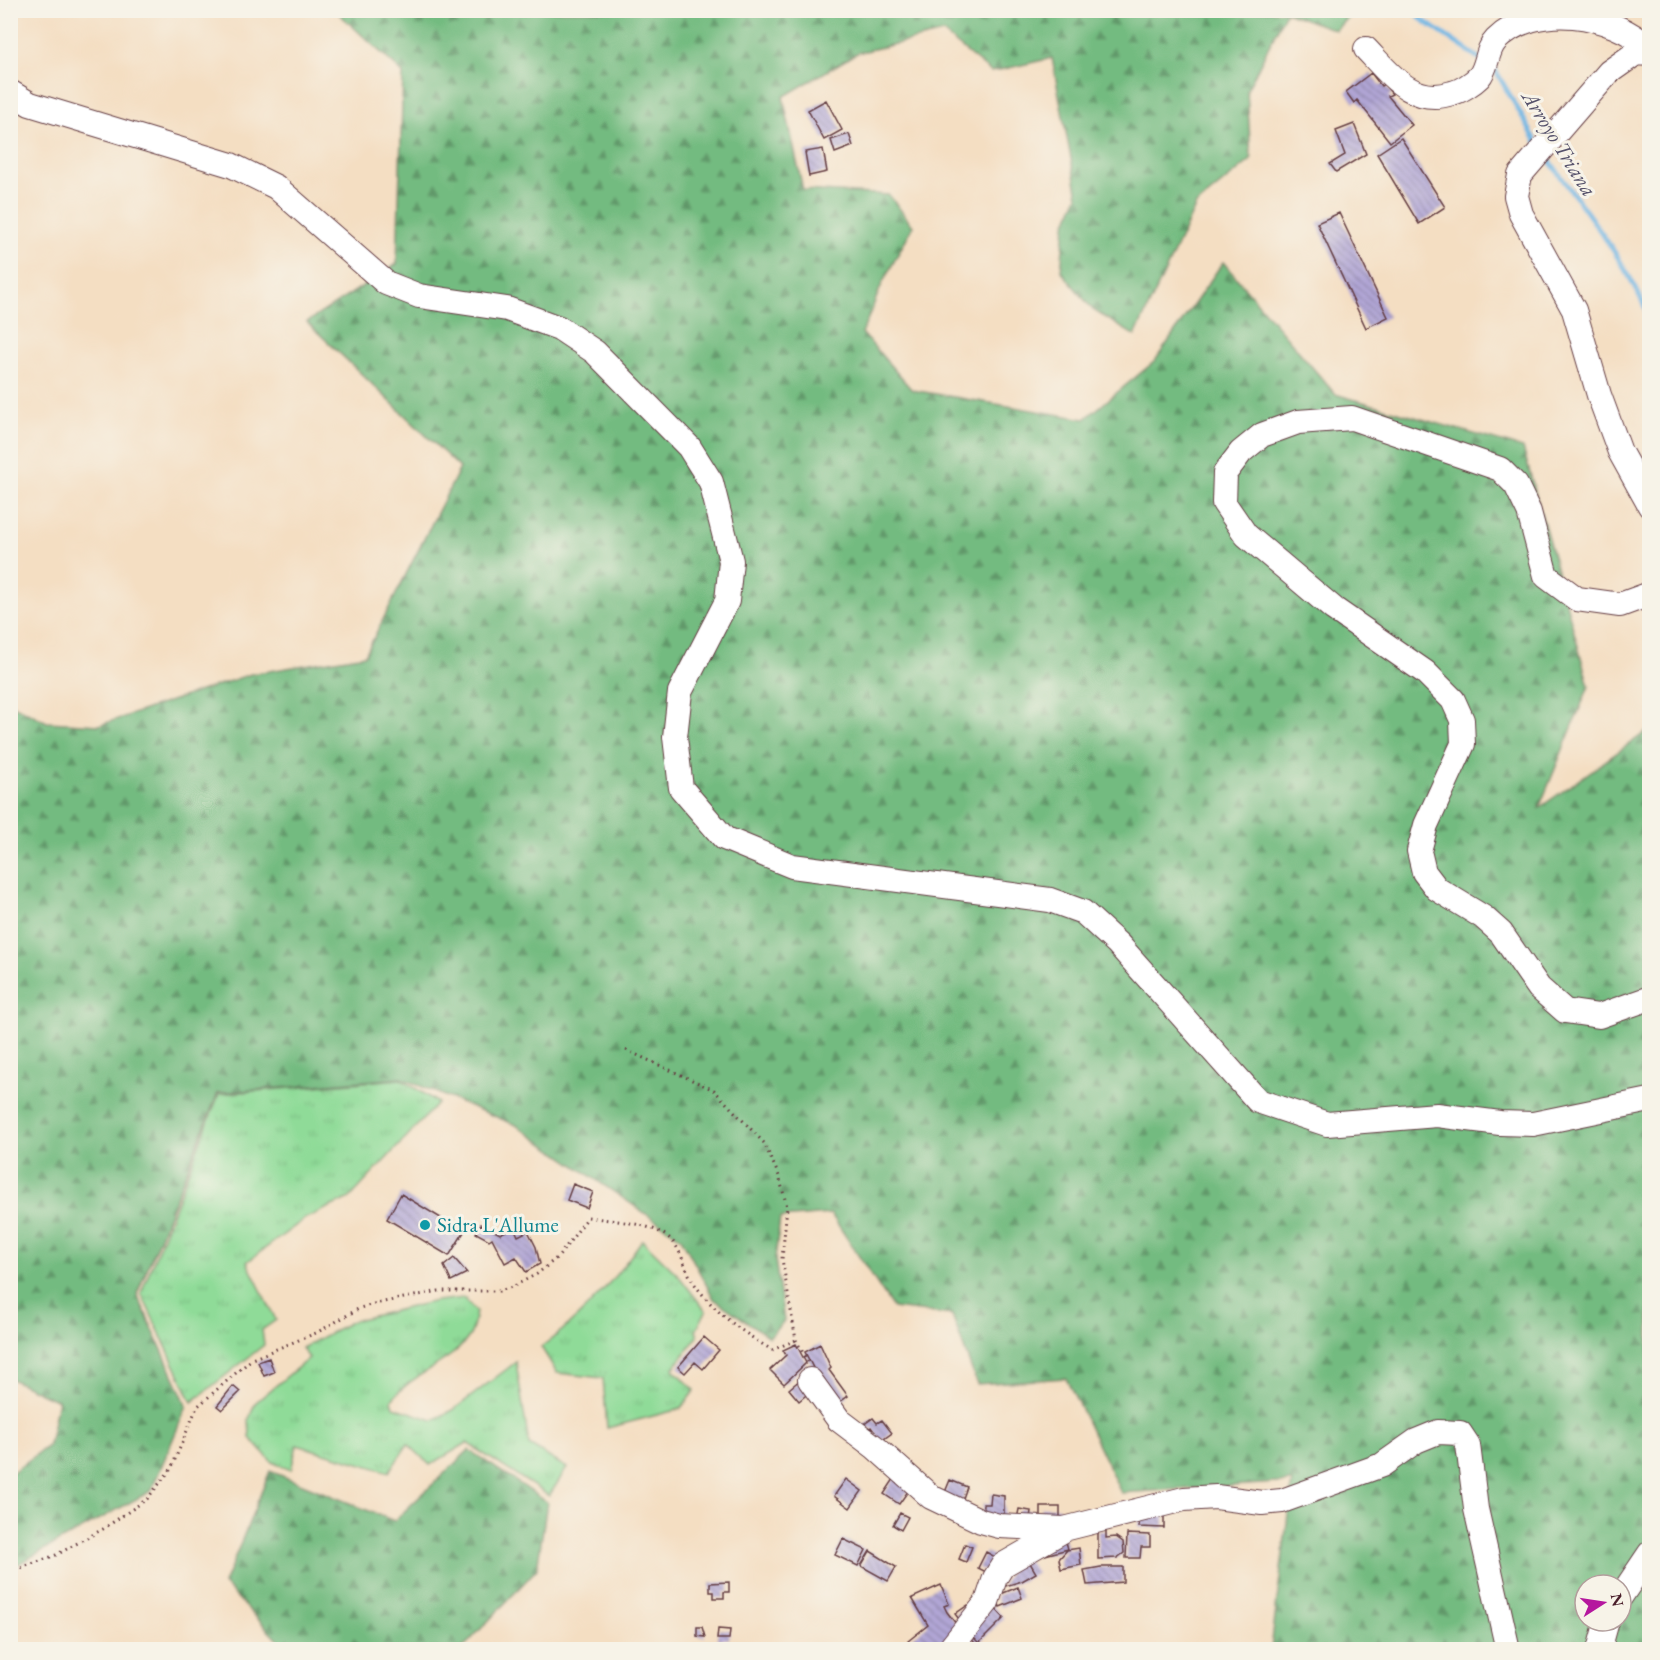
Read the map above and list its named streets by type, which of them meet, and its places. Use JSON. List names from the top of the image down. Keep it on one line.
{"water":["Arroyo Triana"],"places":["Sidra L'Allume"],"north":"right"}
